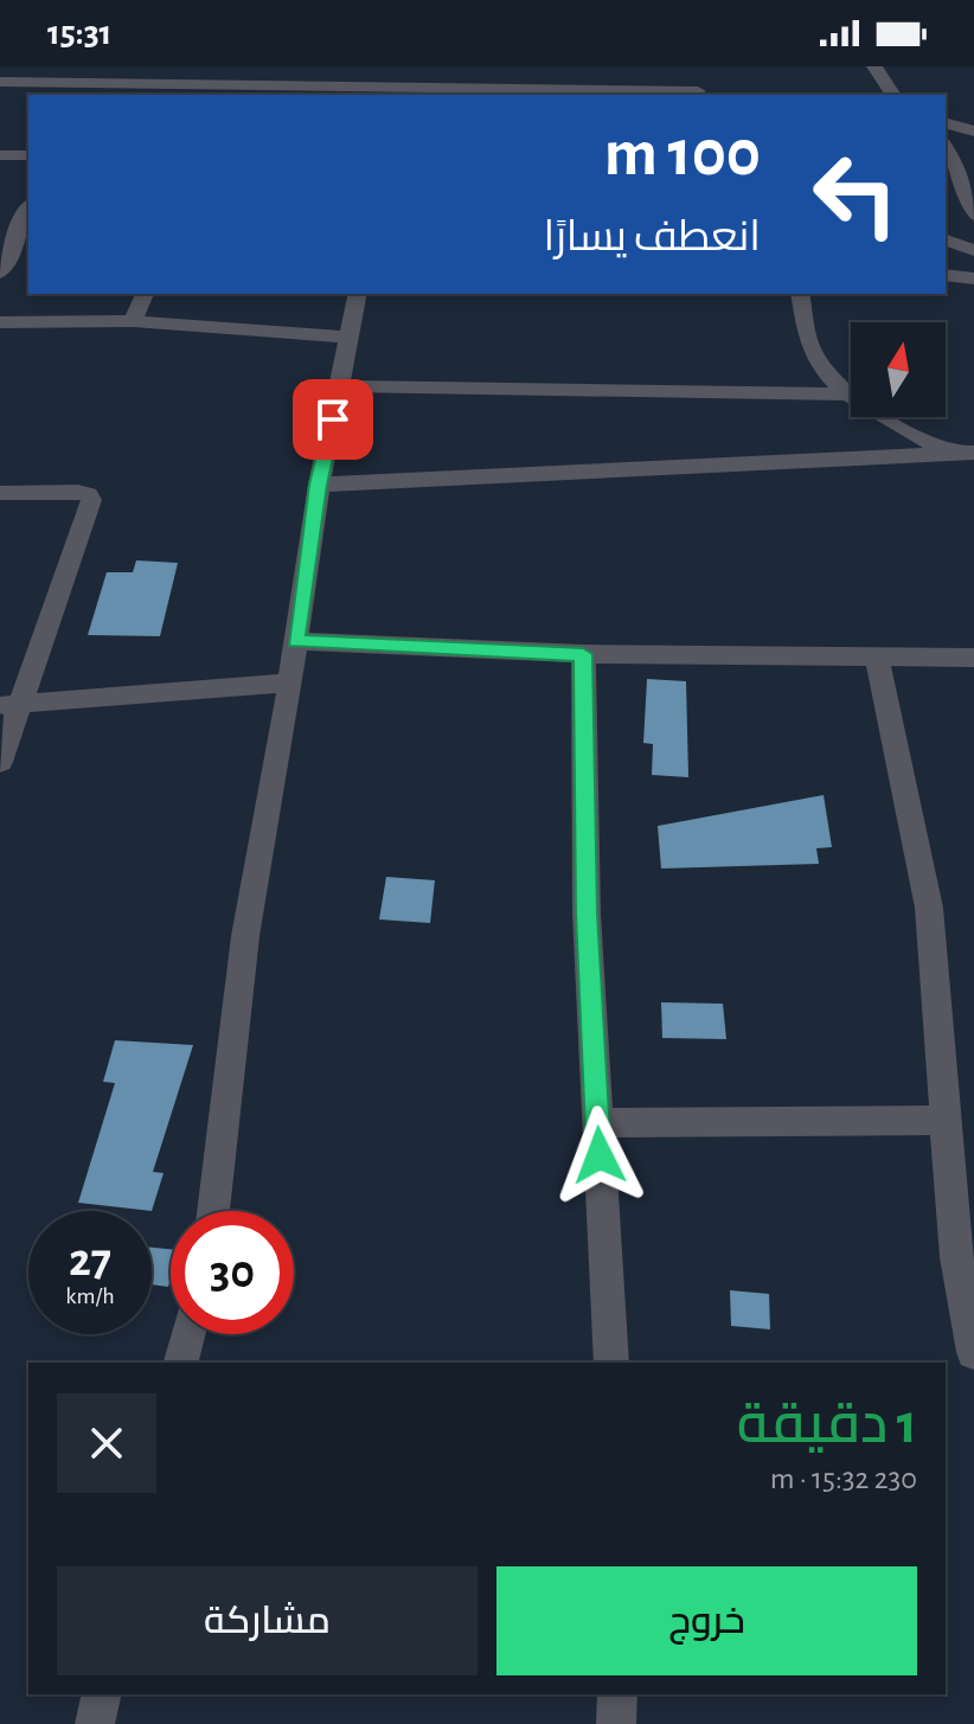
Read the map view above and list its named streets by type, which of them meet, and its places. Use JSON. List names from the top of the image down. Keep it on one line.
{"north":"top","page":{"status":"15:31","turn":["100 m","انعطف يسارًا"],"speed":"27 km/h","limit":"30","heading":["1 دقيقة","230 m · 15:32"],"buttons":["خروج","مشاركة"]}}
